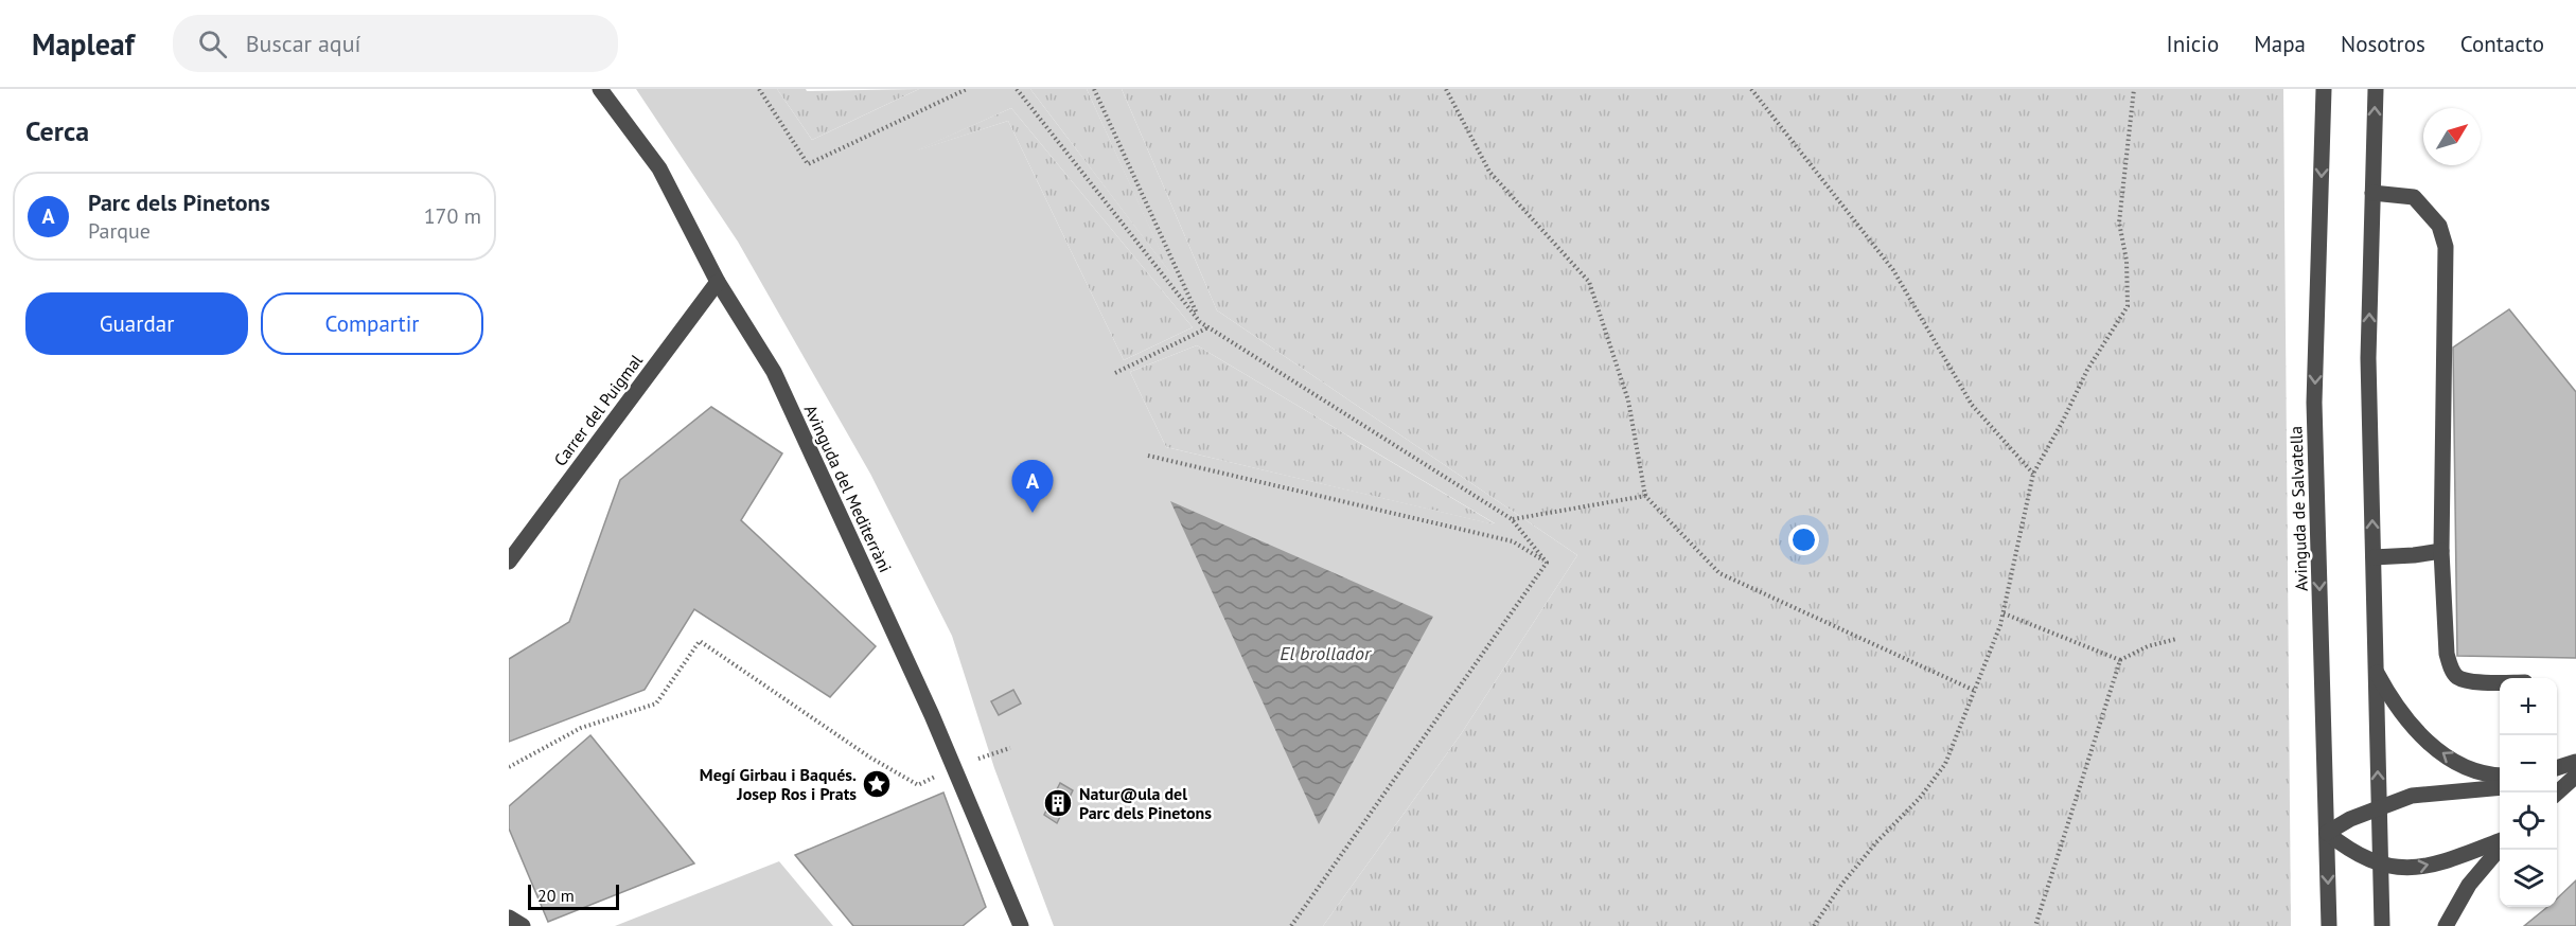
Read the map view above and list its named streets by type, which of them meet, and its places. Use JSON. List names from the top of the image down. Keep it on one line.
{"streets":{"street":["Carrer del Puigmal","Avinguda del Mediterràni","Avinguda de Salvatella"]},"crossings":[["Carrer del Puigmal","Avinguda del Mediterràni"]],"water":["El brollador"],"places":{"place":["Megí Girbau i Baqués. Josep Ros i Prats"],"building":["Natur@ula del Parc dels Pinetons"]},"scale_bar":"20 m","north":"top right","page":{"header":"Mapleaf","search":"Buscar aquí","nav":["Inicio","Mapa","Nosotros","Contacto"],"heading":"Cerca","list":[{"mark":"A","name":"Parc dels Pinetons","note":"Parque","value":"170 m"}],"buttons":["Guardar","Compartir"],"pins":"A","map_buttons":["+","−"],"scale":"20 m"}}
